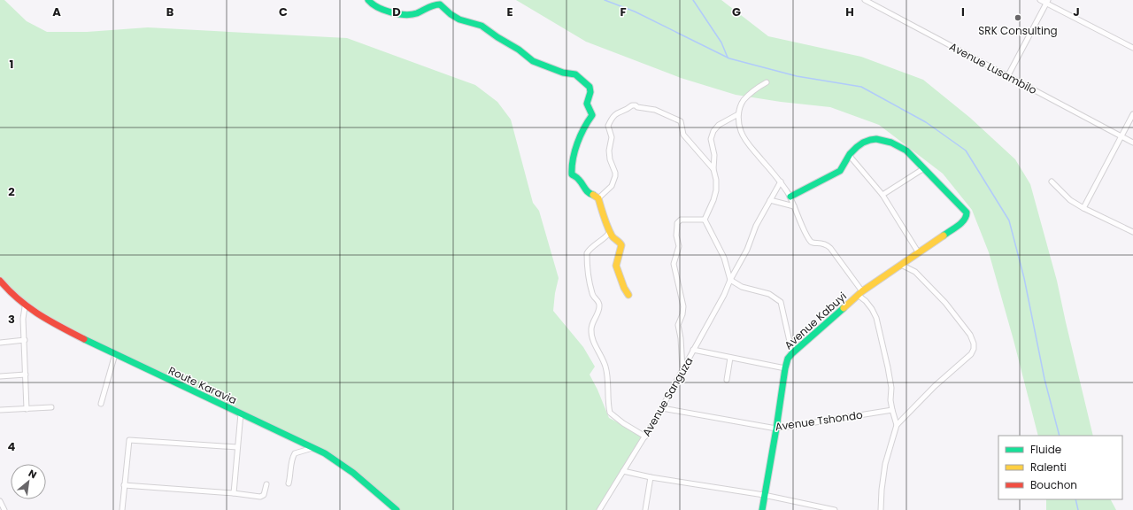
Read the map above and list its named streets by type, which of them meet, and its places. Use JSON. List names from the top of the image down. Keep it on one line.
{"streets":{"street":["Avenue Lusambilo","Avenue Kabuyi","Route Karavia","Avenue Sanguza","Avenue Tshondo"]},"crossings":[["Avenue Kabuyi","Avenue Tshondo"],["Avenue Sanguza","Avenue Tshondo"]],"places":["SRK Consulting"],"legend":["Fluide","Ralenti","Bouchon"],"north":"top right","grid":{"columns":["A","B","C","D","E","F","G","H","I","J"],"rows":["1","2","3","4"]}}
